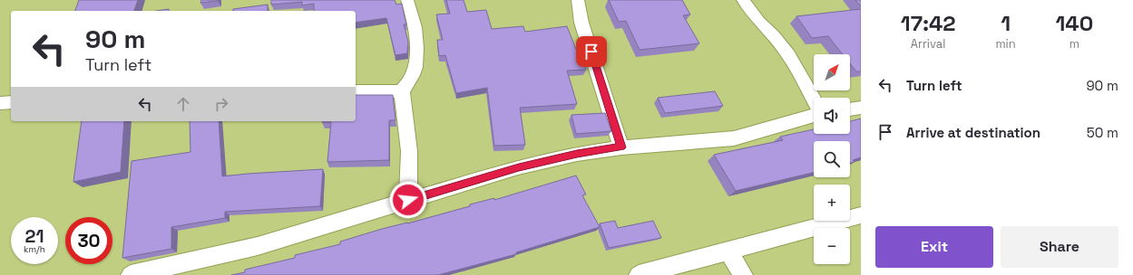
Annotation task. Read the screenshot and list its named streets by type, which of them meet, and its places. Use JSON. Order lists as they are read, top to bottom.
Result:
{
  "north": "top right",
  "page": {
    "eta": [
      "17:42",
      "Arrival",
      "1",
      "min",
      "140",
      "m"
    ],
    "turn": ["90 m", "Turn left"],
    "map_buttons": ["+", "−"],
    "list": [
      {
        "name": "Turn left",
        "value": "90 m"
      },
      {
        "name": "Arrive at destination",
        "value": "50 m"
      }
    ],
    "speed": "21 km/h",
    "limit": "30",
    "buttons": ["Exit", "Share"]
  }
}
